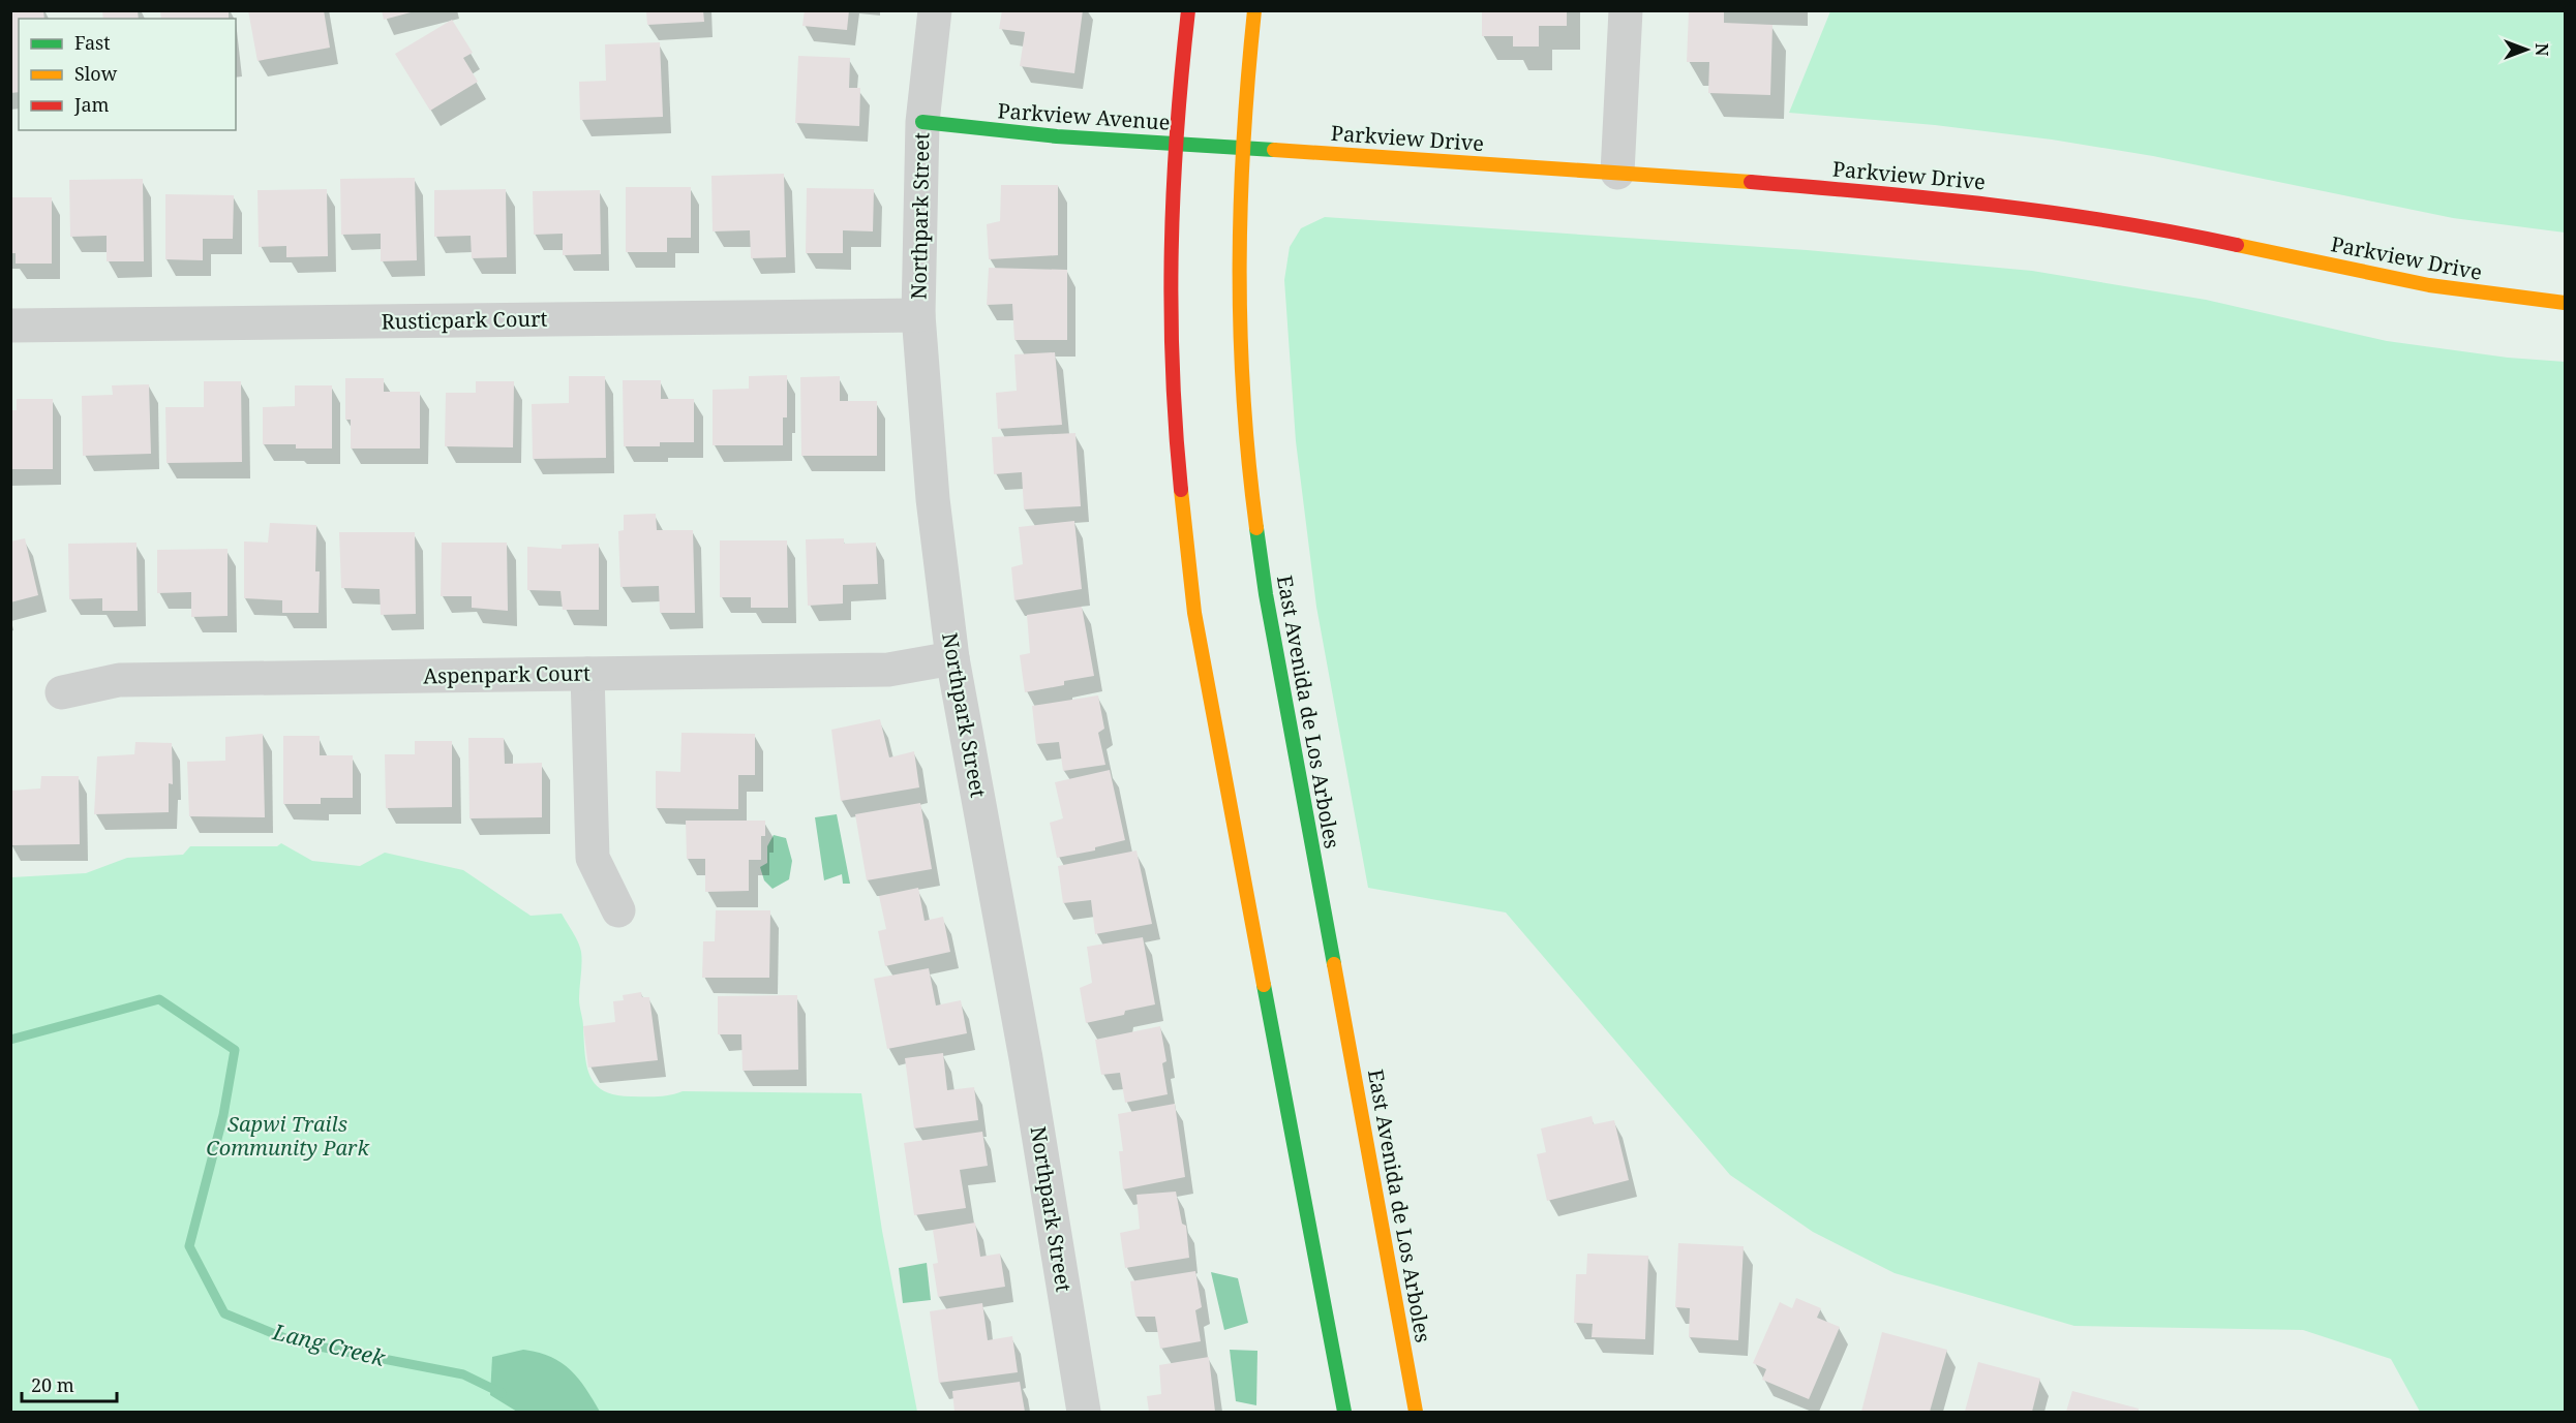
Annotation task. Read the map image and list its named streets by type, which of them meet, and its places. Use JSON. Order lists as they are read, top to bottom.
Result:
{
  "streets": {
    "main road": ["Parkview Avenue", "Parkview Drive", "East Avenida de Los Arboles"],
    "street": ["Northpark Street", "Rusticpark Court", "Aspenpark Court"]
  },
  "crossings": [
    ["Parkview Avenue", "Parkview Drive"],
    ["Parkview Avenue", "Northpark Street"],
    ["Parkview Avenue", "East Avenida de Los Arboles"],
    ["Parkview Drive", "East Avenida de Los Arboles"],
    ["Northpark Street", "Rusticpark Court"],
    ["Northpark Street", "Aspenpark Court"]
  ],
  "water": ["Lang Creek"],
  "parks": ["Sapwi Trails Community Park"],
  "legend": ["Fast", "Slow", "Jam"],
  "scale_bar": "20 m",
  "north": "right"
}
